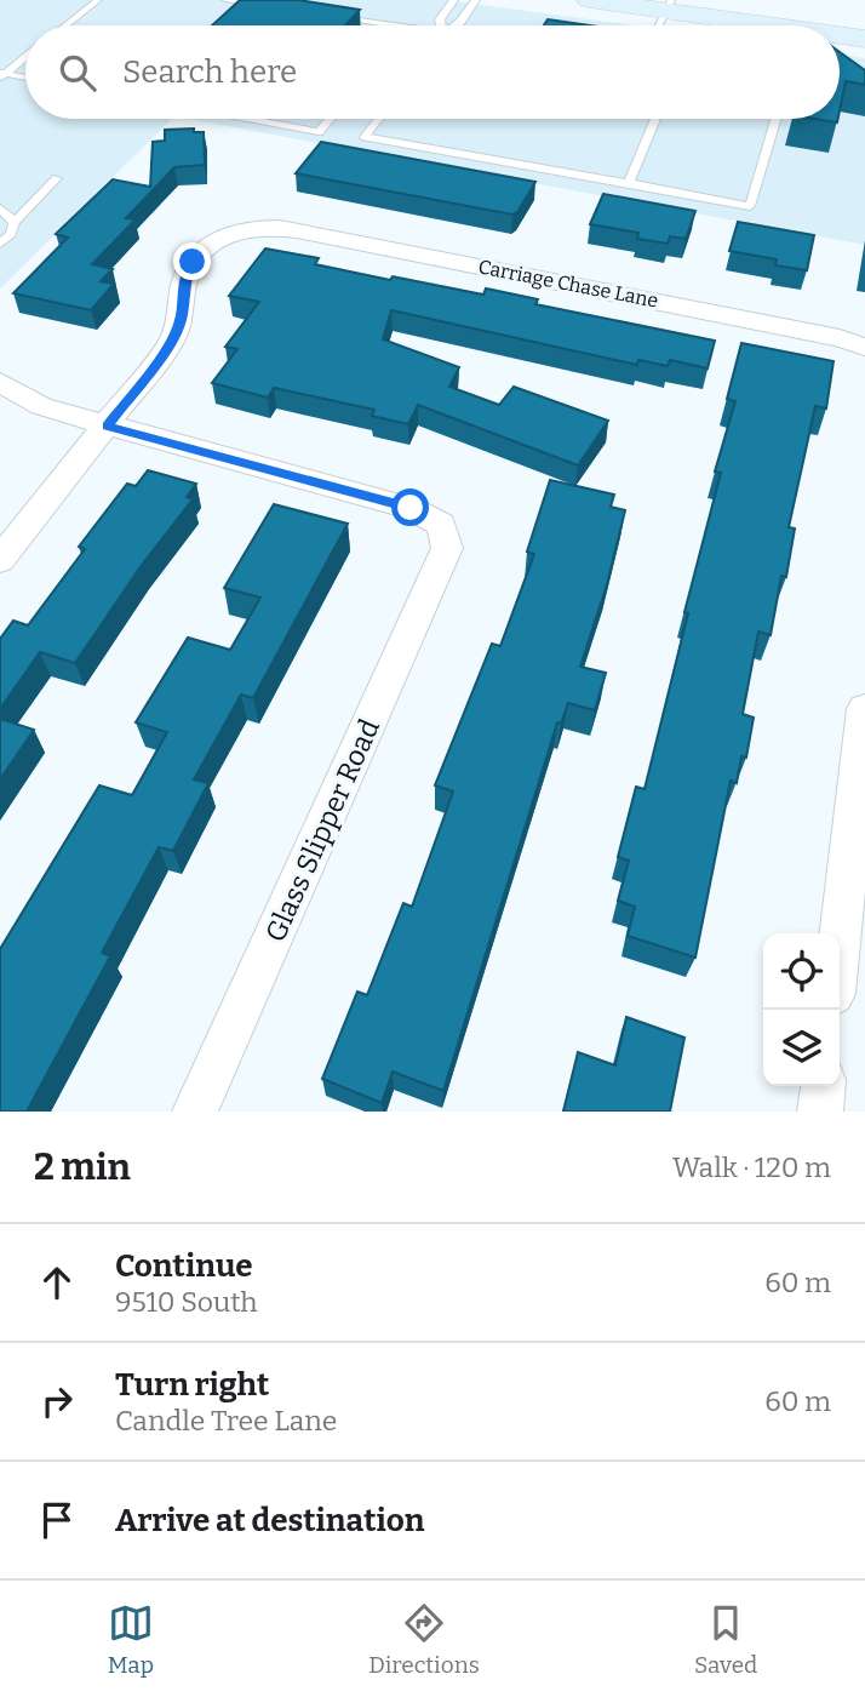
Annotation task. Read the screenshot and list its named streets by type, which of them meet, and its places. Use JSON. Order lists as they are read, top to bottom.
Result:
{
  "streets": {
    "street": ["Carriage Chase Lane", "Glass Slipper Road"]
  },
  "crossings": [
    ["Carriage Chase Lane", "Glass Slipper Road"]
  ],
  "page": {
    "search": "Search here",
    "heading": ["2 min", "Walk · 120 m"],
    "list": [
      ["Continue", "9510 South", "60 m"],
      ["Turn right", "Candle Tree Lane", "60 m"],
      "Arrive at destination"
    ],
    "nav": ["Map", "Directions", "Saved"]
  }
}
